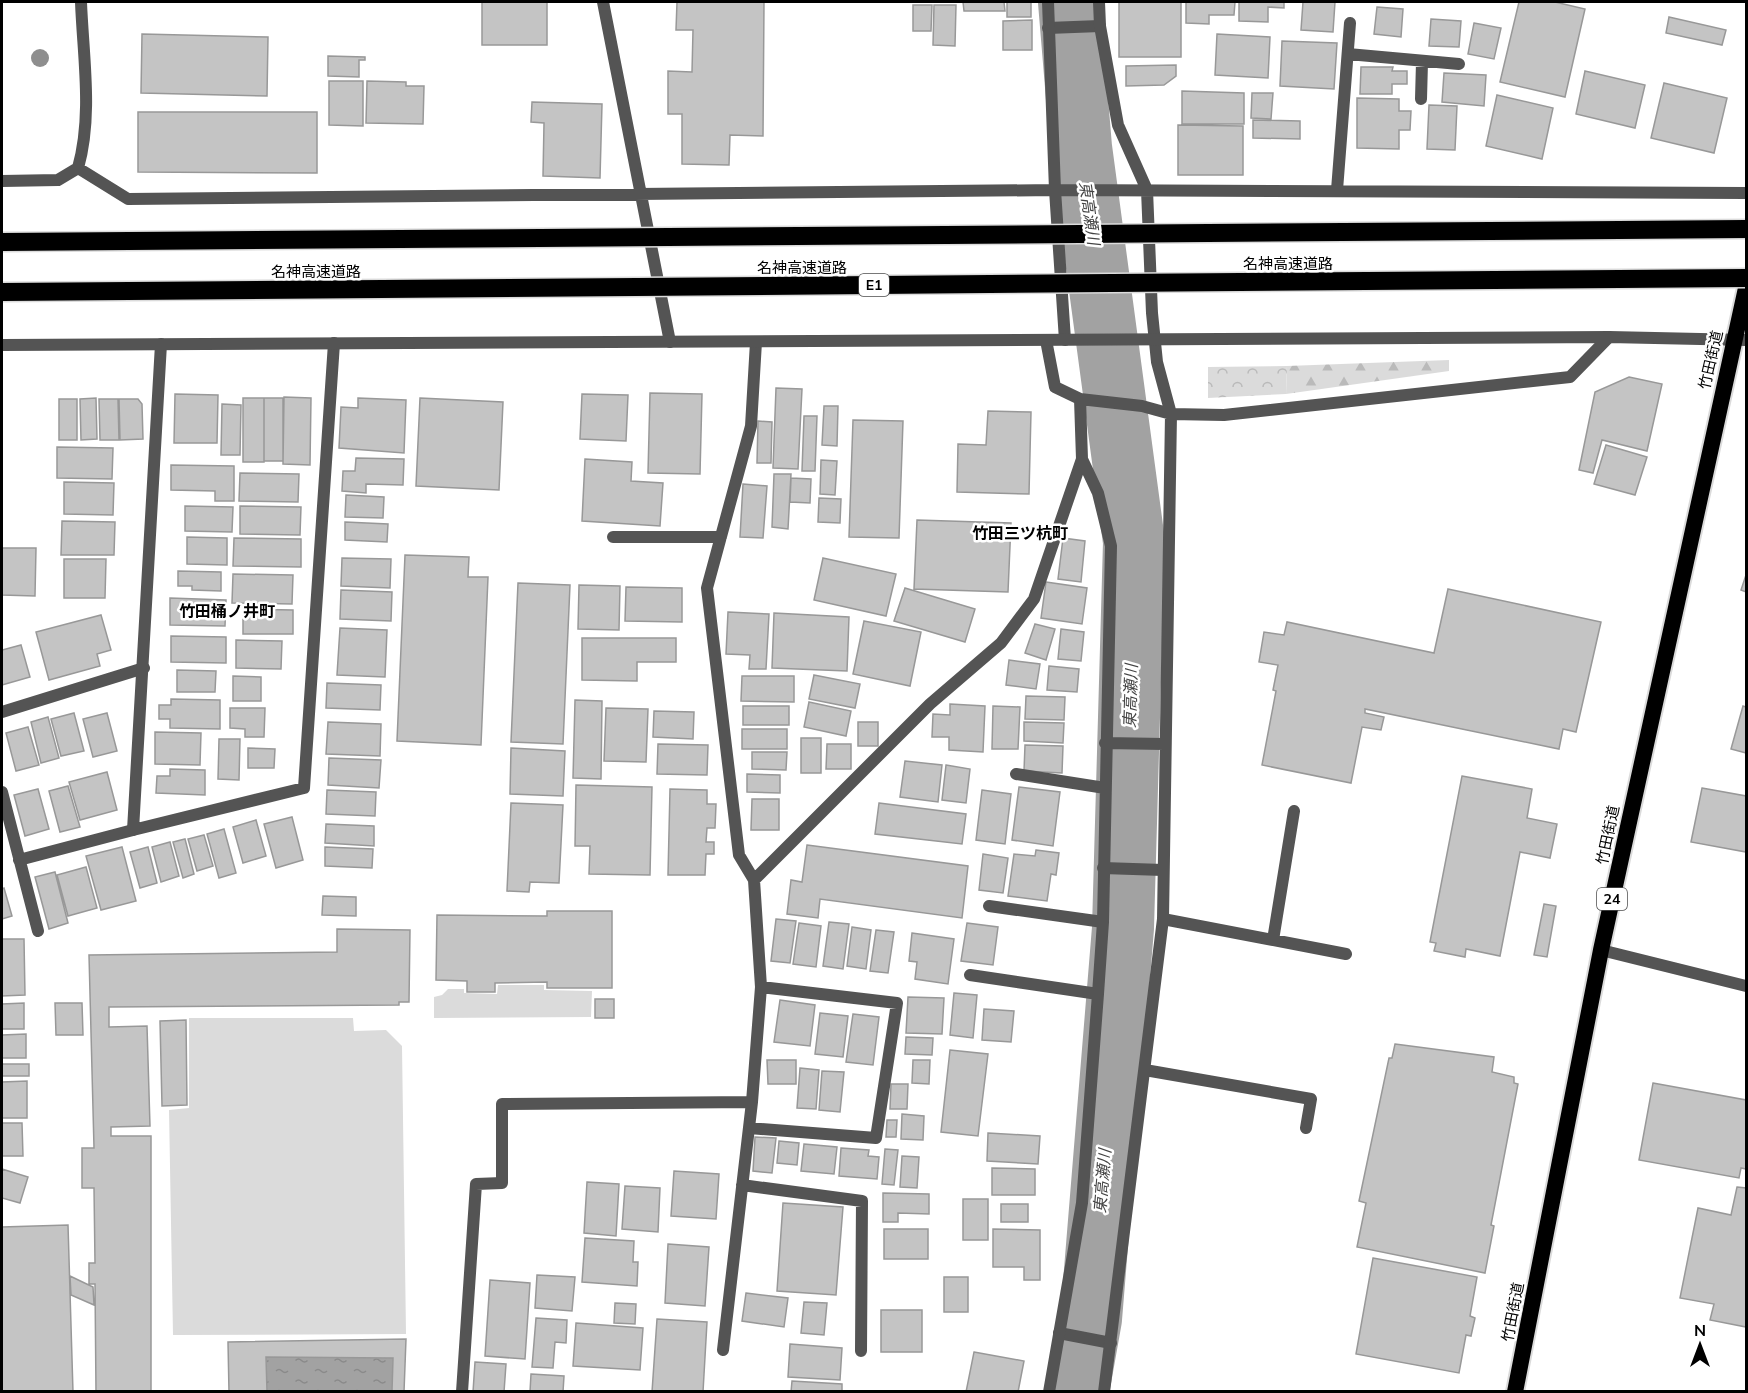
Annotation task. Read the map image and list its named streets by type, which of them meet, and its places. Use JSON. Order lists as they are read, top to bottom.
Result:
{
  "streets": {
    "highway": [
      "名神高速道路",
      "E1",
      "竹田街道",
      "24"
    ]
  },
  "districts": ["竹田三ツ杭町", "竹田桶ノ井町"],
  "water": ["東高瀬川"],
  "north": "top"
}
